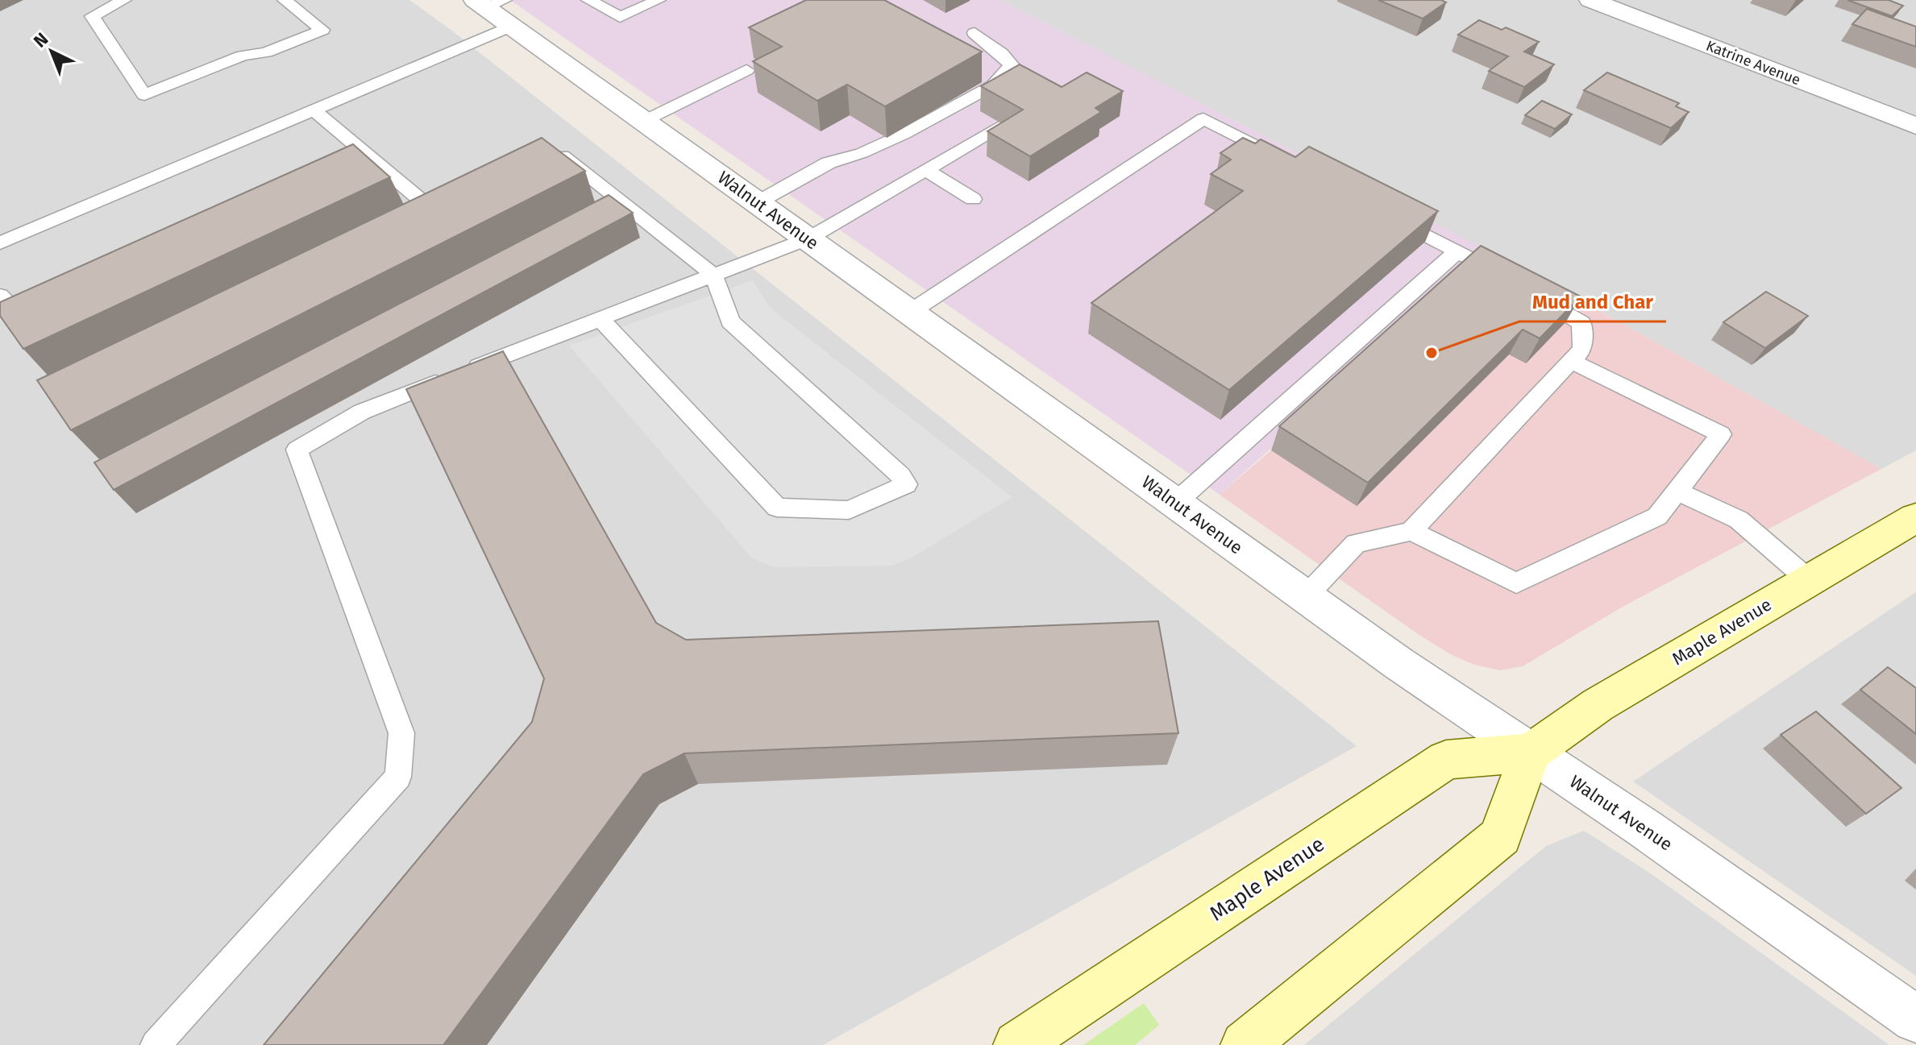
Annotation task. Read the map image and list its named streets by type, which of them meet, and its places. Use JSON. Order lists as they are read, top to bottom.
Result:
{
  "streets": {
    "main road": ["Maple Avenue"],
    "street": ["Katrine Avenue", "Walnut Avenue"]
  },
  "crossings": [
    ["Walnut Avenue", "Maple Avenue"]
  ],
  "places": ["Mud and Char"],
  "north": "top left"
}
